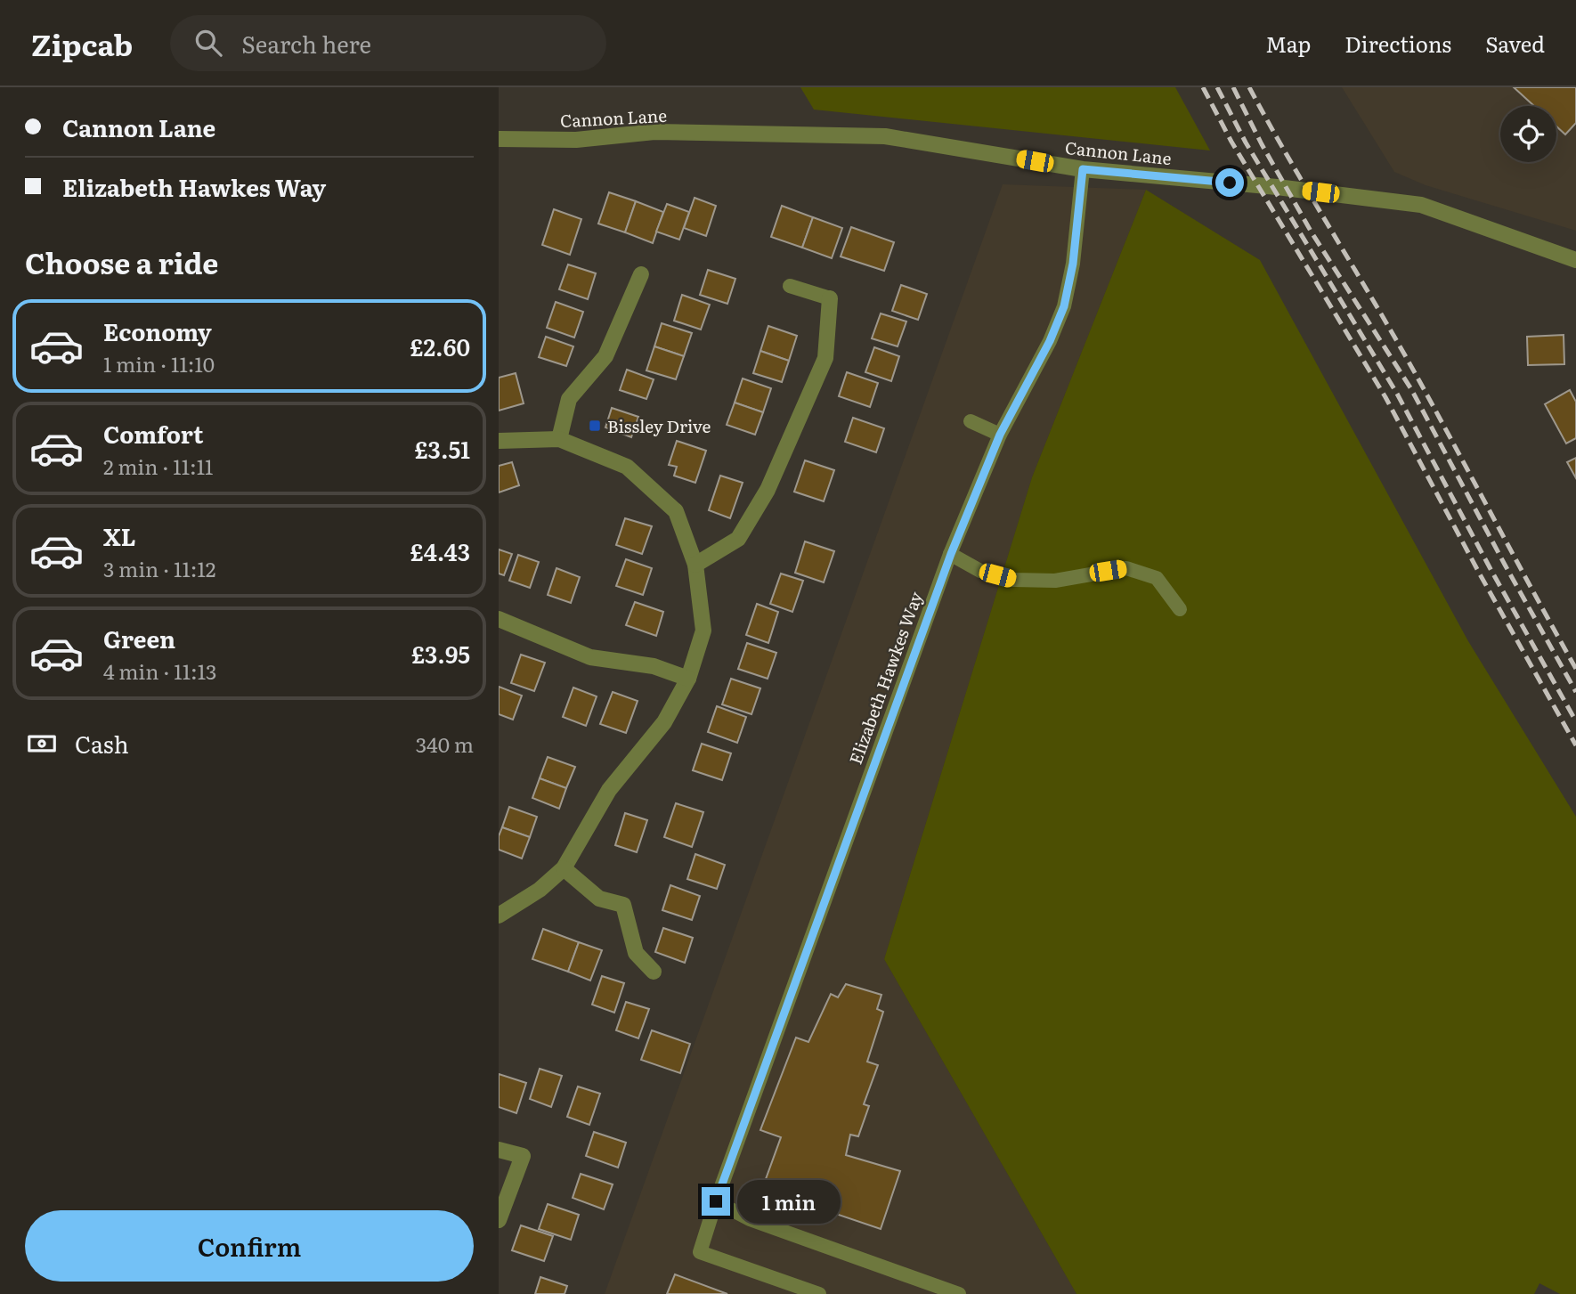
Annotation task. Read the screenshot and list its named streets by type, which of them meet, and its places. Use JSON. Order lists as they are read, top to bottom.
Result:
{
  "streets": {
    "street": ["Cannon Lane"],
    "lane": ["Elizabeth Hawkes Way"]
  },
  "crossings": [
    ["Cannon Lane", "Elizabeth Hawkes Way"]
  ],
  "places": {
    "transit": ["Bissley Drive"]
  },
  "page": {
    "header": "Zipcab",
    "search": "Search here",
    "nav": ["Map", "Directions", "Saved"],
    "banner": ["Cannon Lane", "Elizabeth Hawkes Way"],
    "heading": "Choose a ride",
    "list": [
      {
        "name": "Economy",
        "note": "1 min · 11:10",
        "value": "£2.60"
      },
      {
        "name": "Comfort",
        "note": "2 min · 11:11",
        "value": "£3.51"
      },
      {
        "name": "XL",
        "note": "3 min · 11:12",
        "value": "£4.43"
      },
      {
        "name": "Green",
        "note": "4 min · 11:13",
        "value": "£3.95"
      }
    ],
    "pay": ["Cash", "340 m"],
    "bubble": "1 min",
    "buttons": "Confirm"
  }
}
